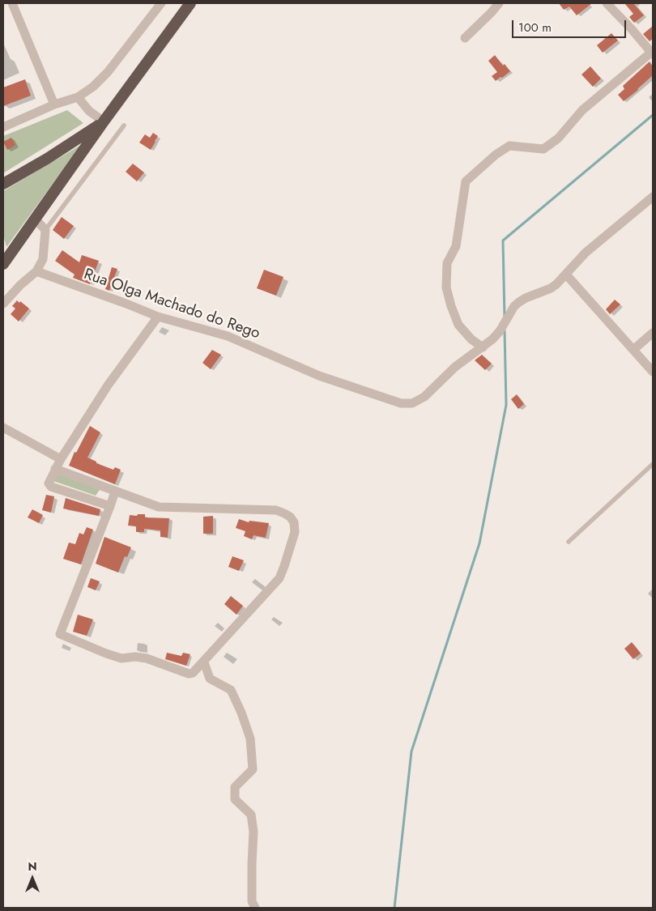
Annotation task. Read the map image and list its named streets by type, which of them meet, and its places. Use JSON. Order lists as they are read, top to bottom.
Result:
{
  "streets": {
    "street": ["Rua Olga Machado do Rego"]
  },
  "scale_bar": "100 m",
  "north": "top"
}
